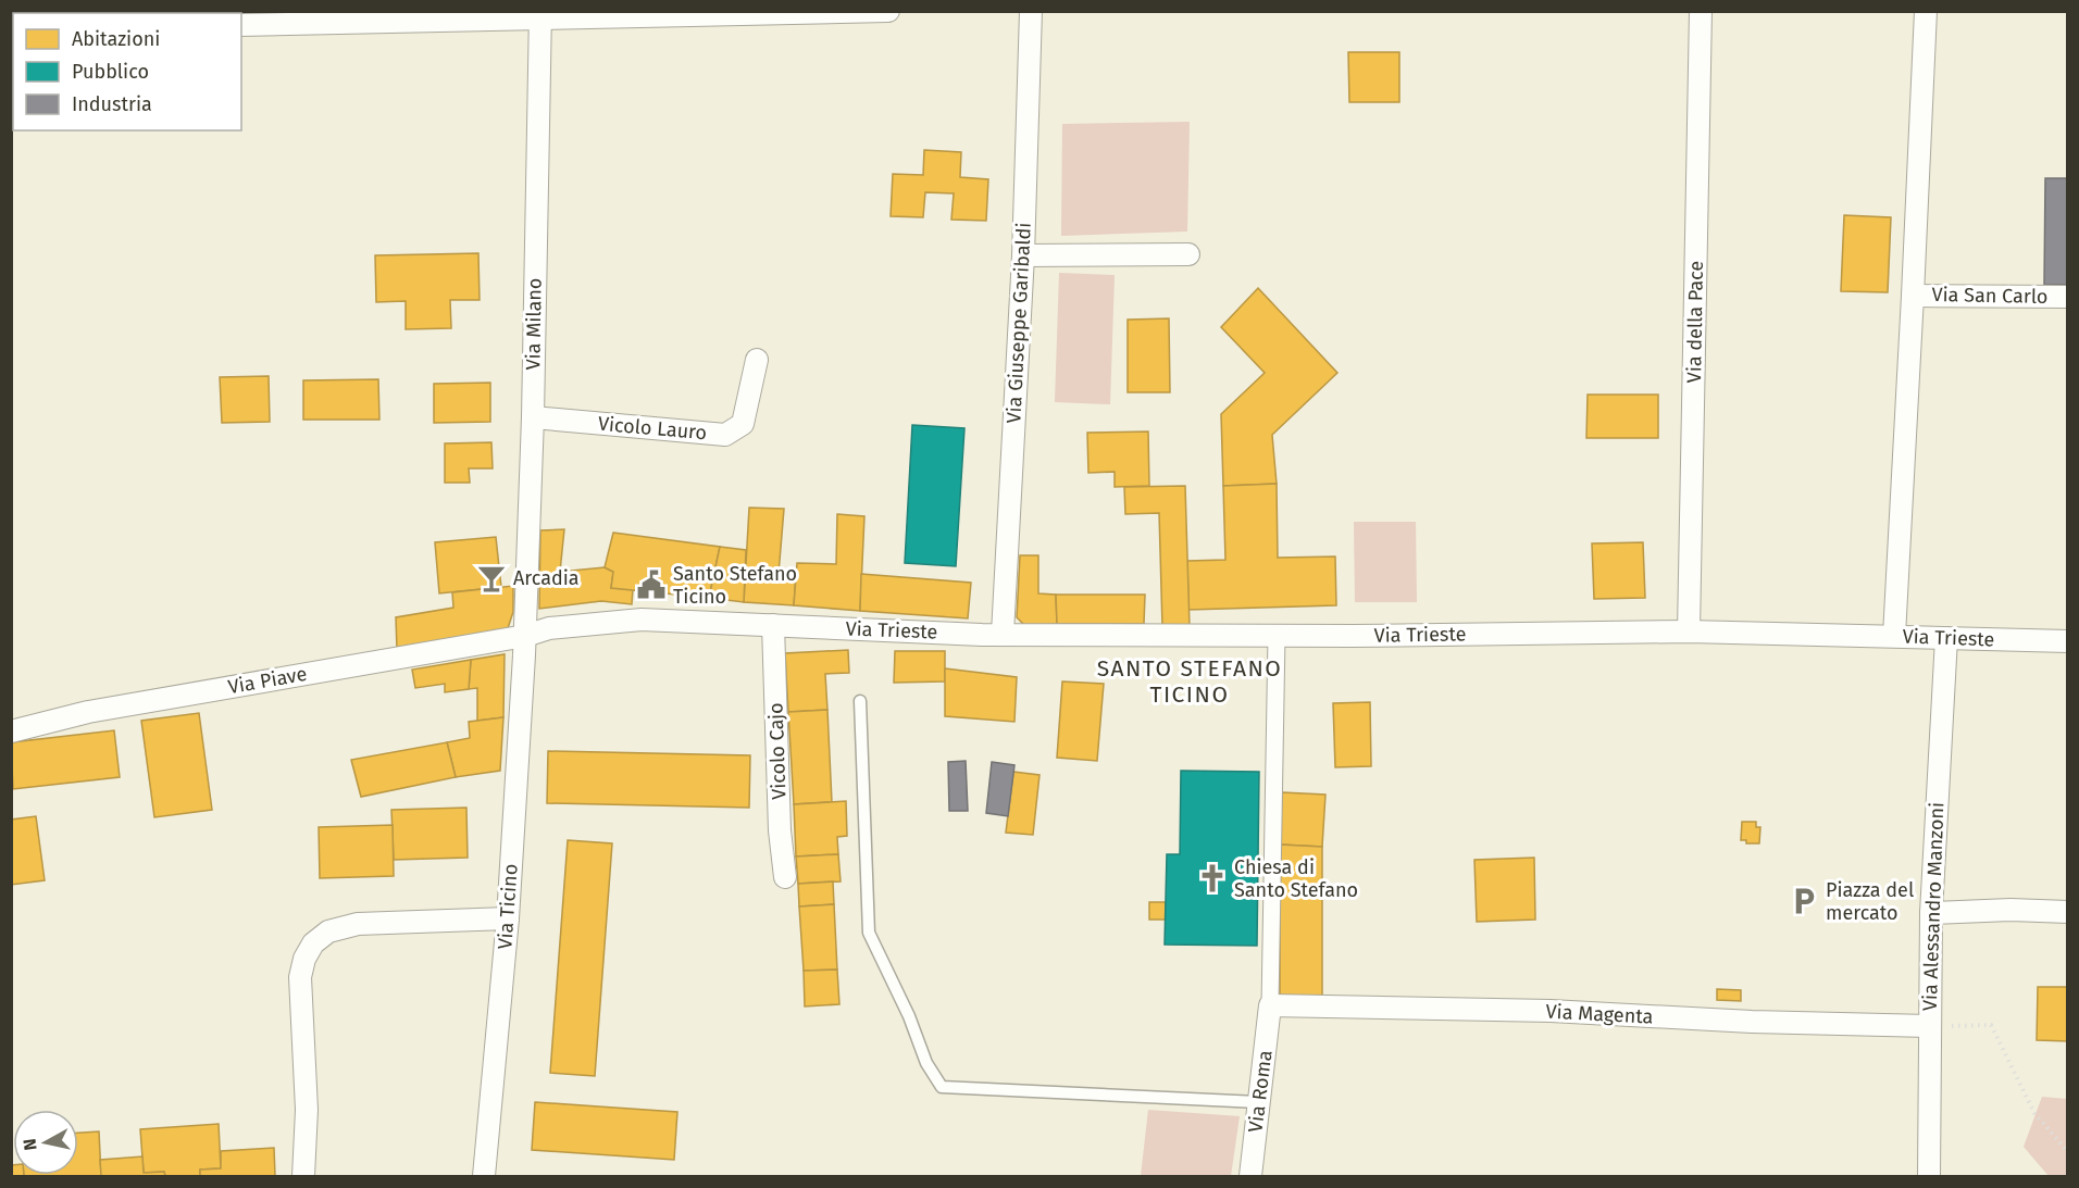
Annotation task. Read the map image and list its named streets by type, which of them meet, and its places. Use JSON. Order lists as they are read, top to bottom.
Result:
{
  "streets": {
    "street": [
      "Via San Carlo",
      "Via della Pace",
      "Via Giuseppe Garibaldi",
      "Via Milano",
      "Vicolo Lauro",
      "Via Trieste",
      "Via Piave",
      "Vicolo Cajo",
      "Via Ticino",
      "Via Alessandro Manzoni",
      "Via Magenta",
      "Via Roma"
    ]
  },
  "crossings": [
    ["Via della Pace", "Via Trieste"],
    ["Via Giuseppe Garibaldi", "Via Trieste"],
    ["Via Milano", "Vicolo Lauro"],
    ["Via Milano", "Via Trieste"],
    ["Via Milano", "Via Piave"],
    ["Via Milano", "Via Ticino"],
    ["Via Trieste", "Via Piave"],
    ["Via Trieste", "Vicolo Cajo"],
    ["Via Trieste", "Via Ticino"],
    ["Via Trieste", "Via Alessandro Manzoni"],
    ["Via Piave", "Via Ticino"],
    ["Via Alessandro Manzoni", "Via Magenta"],
    ["Via Magenta", "Via Roma"]
  ],
  "districts": ["SANTO STEFANO TICINO"],
  "places": {
    "bar": ["Arcadia"],
    "public building": ["Santo Stefano Ticino"],
    "church": ["Chiesa di Santo Stefano"],
    "parking": ["Piazza del mercato"]
  },
  "legend": ["Abitazioni", "Pubblico", "Industria"],
  "north": "left"
}
